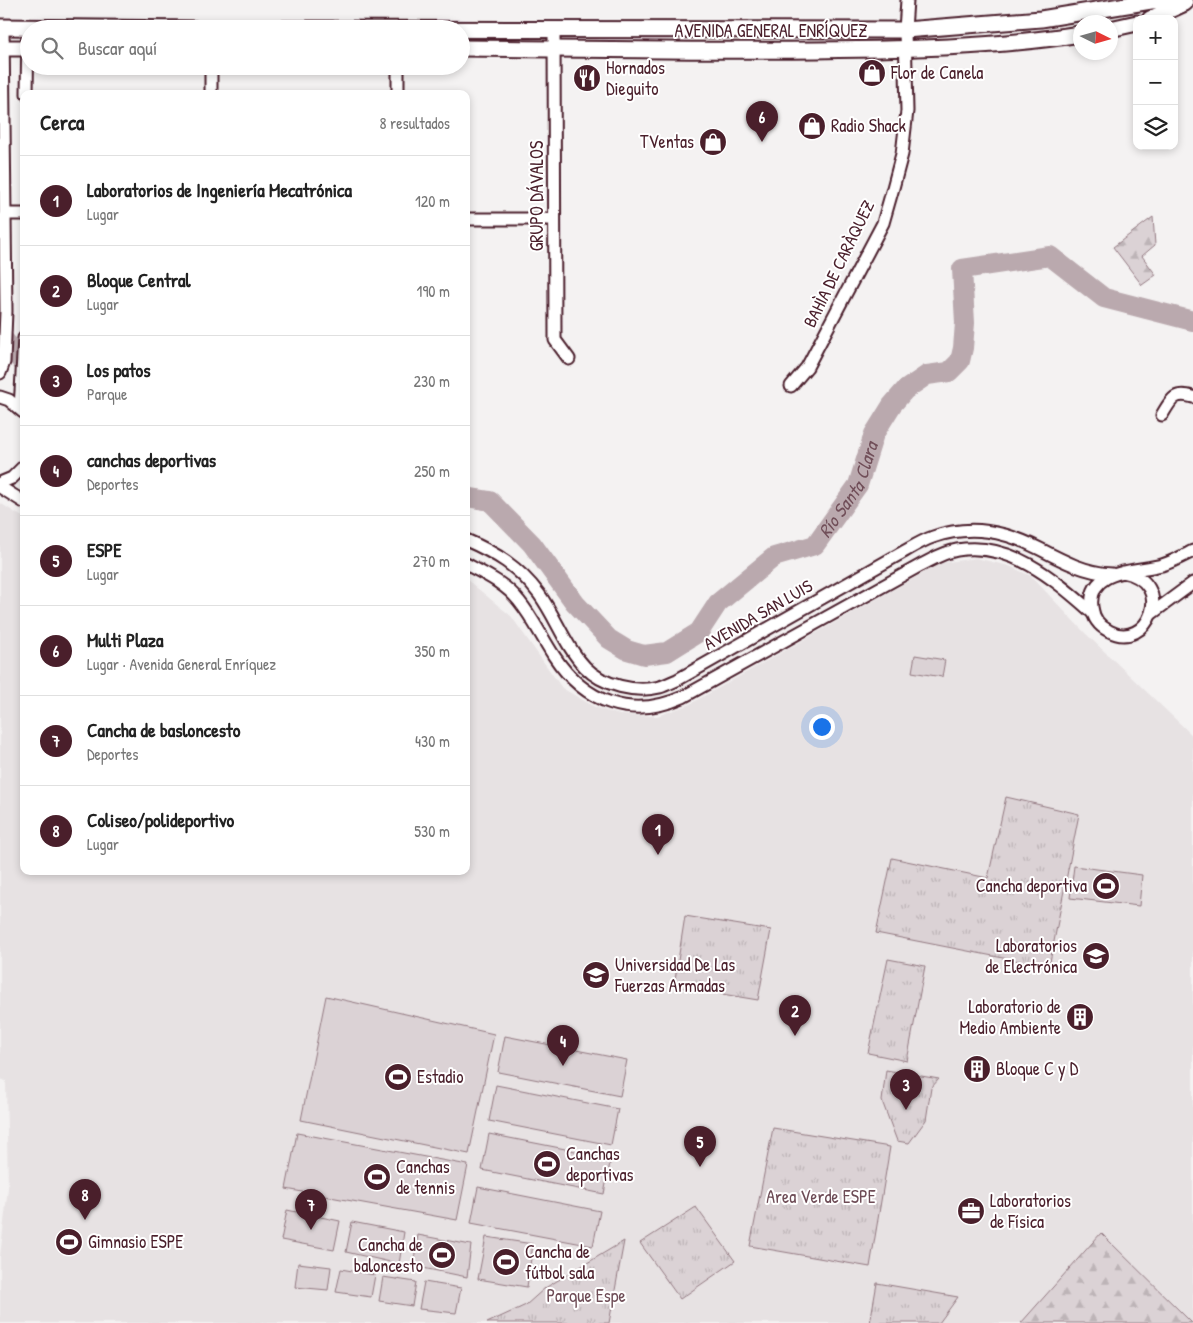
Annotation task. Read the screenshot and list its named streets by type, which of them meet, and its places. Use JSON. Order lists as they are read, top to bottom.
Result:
{
  "streets": {
    "main road": ["AVENIDA GENERAL ENRÍQUEZ"],
    "street": ["GRUPO DÁVALOS", "BAHÌA DE CARÀQUEZ", "AVENIDA SAN LUIS"]
  },
  "crossings": [
    ["AVENIDA GENERAL ENRÍQUEZ", "GRUPO DÁVALOS"],
    ["AVENIDA GENERAL ENRÍQUEZ", "BAHÌA DE CARÀQUEZ"]
  ],
  "water": ["Río Santa Clara"],
  "parks": ["Area Verde ESPE", "Parque Espe"],
  "places": {
    "shop": ["Flor de Canela", "Radio Shack", "TVentas"],
    "restaurant": ["Hornados Dieguito"],
    "sports": [
      "Cancha deportiva",
      "Estadio",
      "Canchas deportivas",
      "Canchas de tennis",
      "Gimnasio ESPE",
      "Cancha de baloncesto",
      "Cancha de fútbol sala"
    ],
    "school or university": ["Laboratorios de Electrónica", "Universidad De Las Fuerzas Armadas"],
    "building": ["Laboratorio de Medio Ambiente", "Bloque C y D"],
    "office": ["Laboratorios de Física"]
  },
  "north": "right",
  "page": {
    "map_buttons": ["+", "−"],
    "search": "Buscar aquí",
    "heading": ["Cerca", "8 resultados"],
    "pins": [
      "6",
      "1",
      "2",
      "4",
      "3",
      "5",
      "8",
      "7"
    ],
    "list": [
      {
        "mark": "1",
        "name": "Laboratorios de Ingeniería Mecatrónica",
        "note": "Lugar",
        "value": "120 m"
      },
      {
        "mark": "2",
        "name": "Bloque Central",
        "note": "Lugar",
        "value": "190 m"
      },
      {
        "mark": "3",
        "name": "Los patos",
        "note": "Parque",
        "value": "230 m"
      },
      {
        "mark": "4",
        "name": "canchas deportivas",
        "note": "Deportes",
        "value": "250 m"
      },
      {
        "mark": "5",
        "name": "ESPE",
        "note": "Lugar",
        "value": "270 m"
      },
      {
        "mark": "6",
        "name": "Multi Plaza",
        "note": "Lugar · Avenida General Enríquez",
        "value": "350 m"
      },
      {
        "mark": "7",
        "name": "Cancha de basloncesto",
        "note": "Deportes",
        "value": "430 m"
      },
      {
        "mark": "8",
        "name": "Coliseo/polideportivo",
        "note": "Lugar",
        "value": "530 m"
      }
    ]
  }
}
